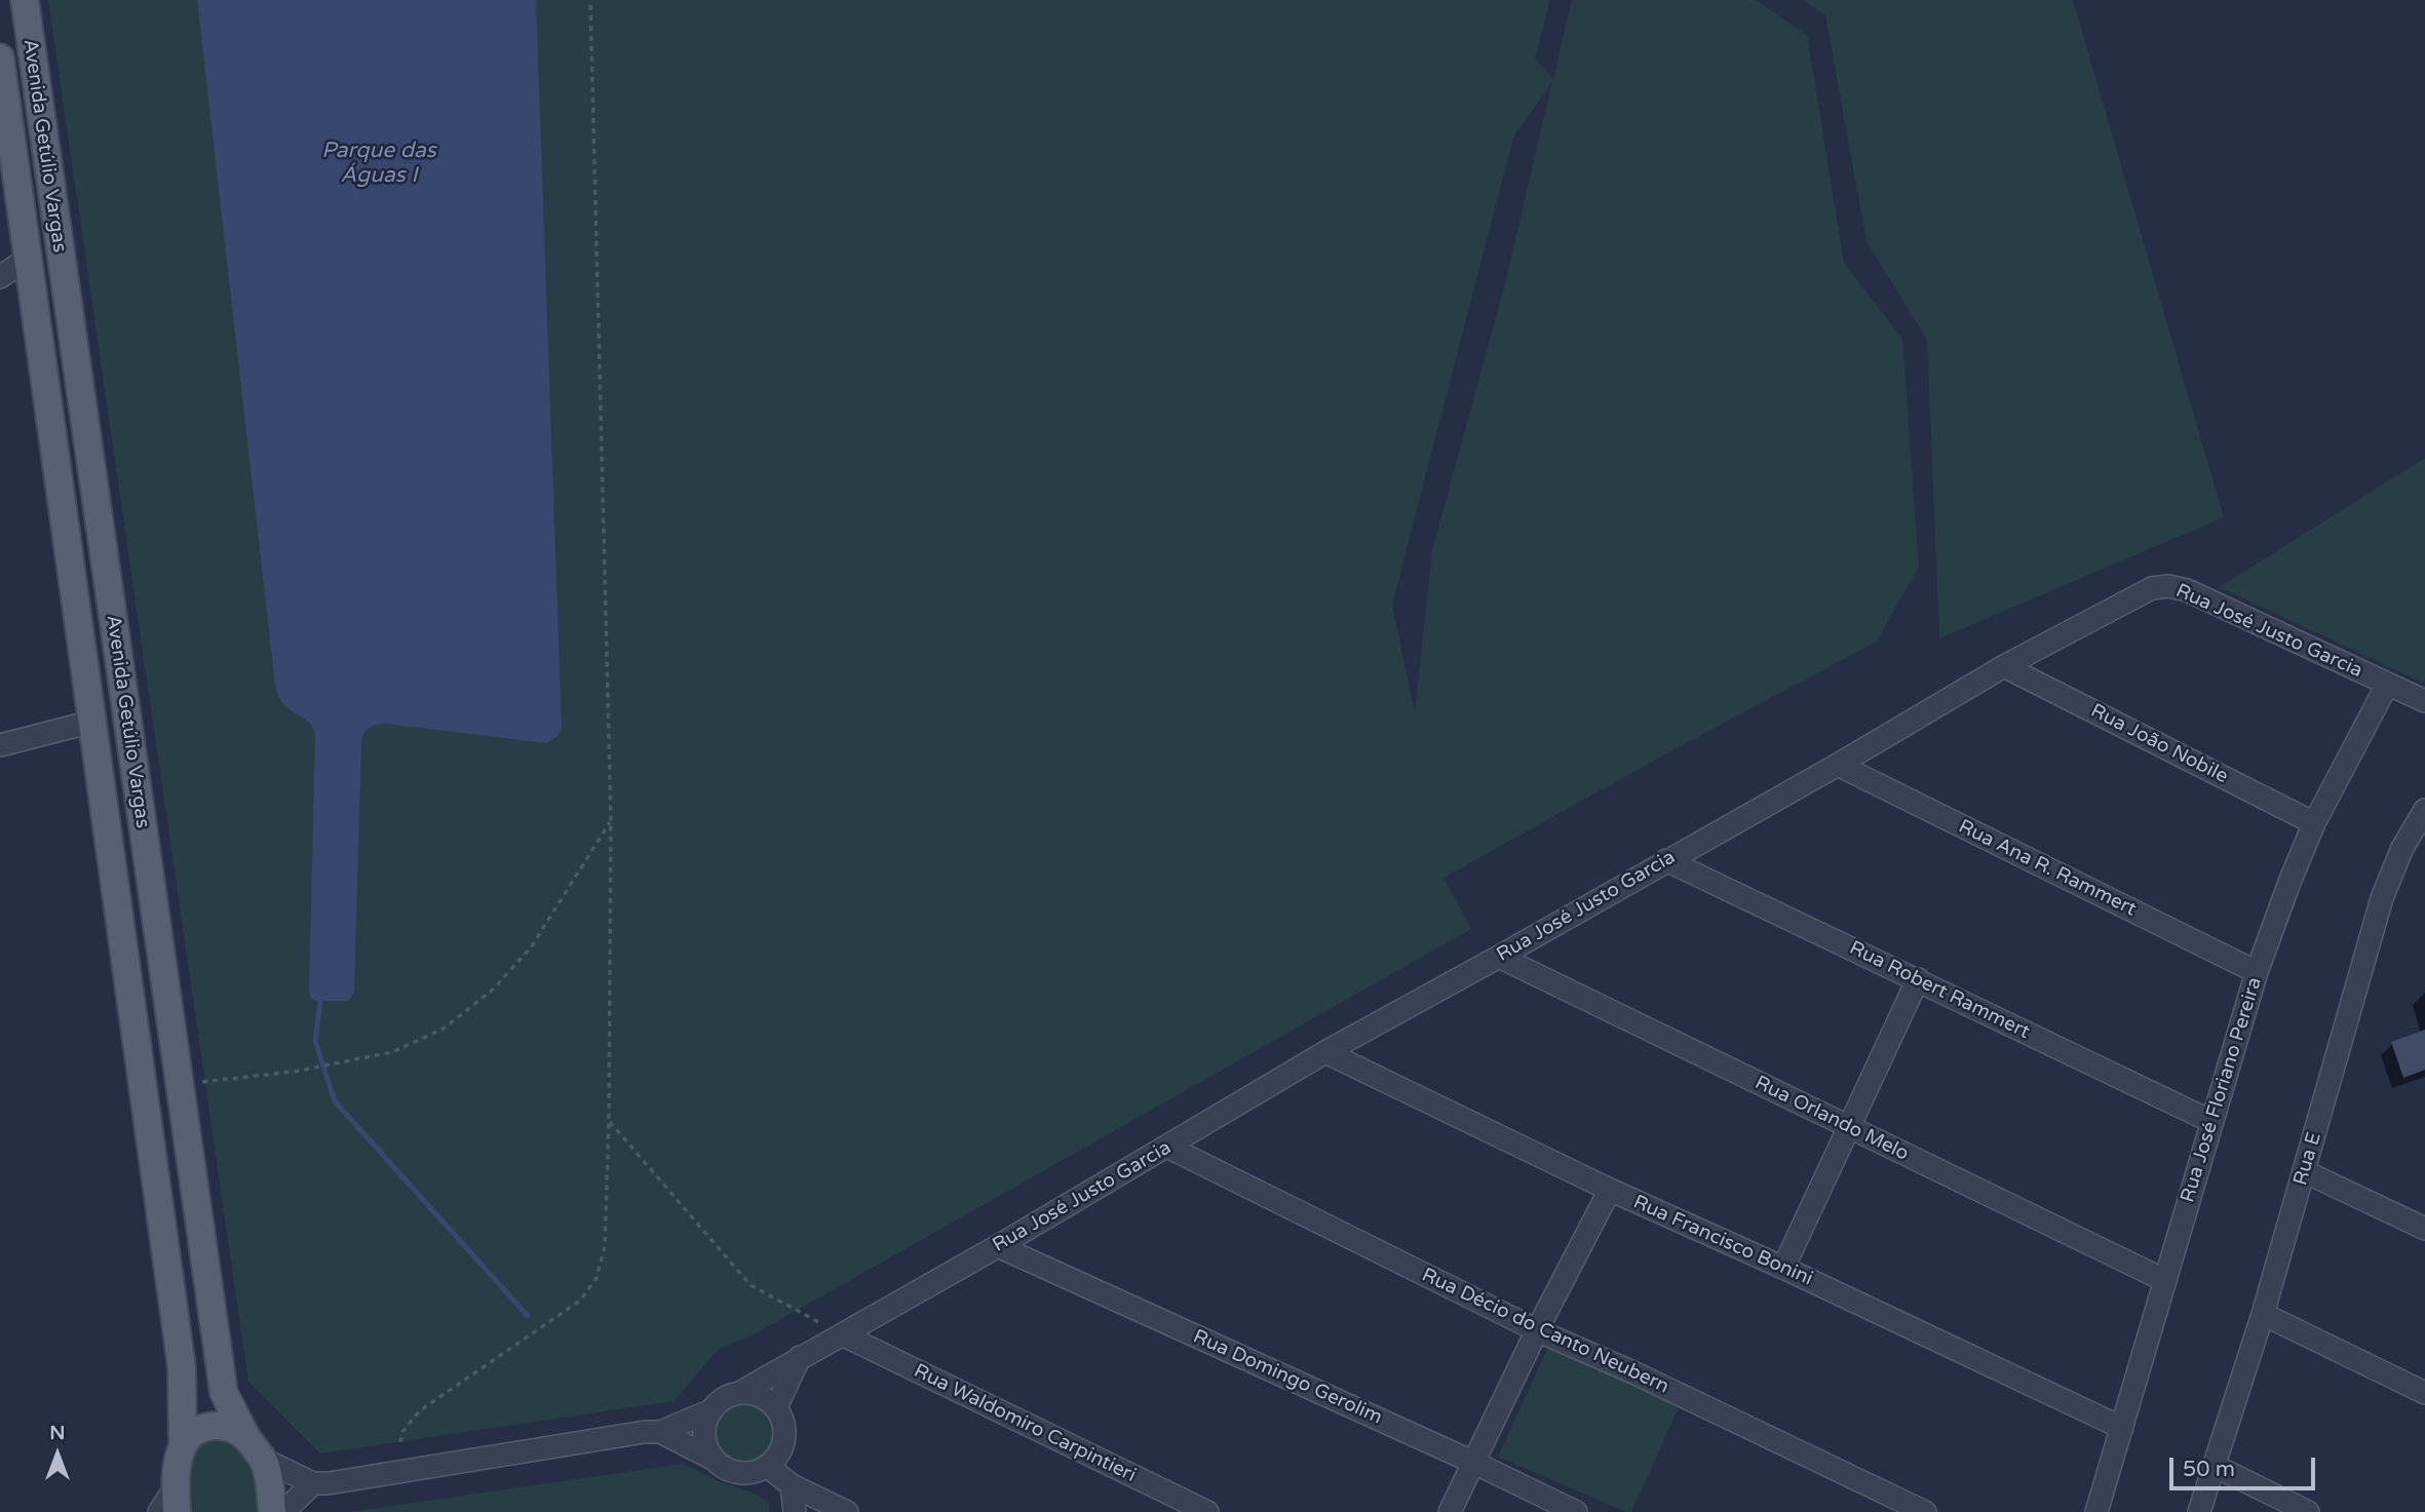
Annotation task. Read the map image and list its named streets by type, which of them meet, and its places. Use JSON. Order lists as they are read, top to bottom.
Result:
{
  "streets": {
    "main road": ["Avenida Getúlio Vargas"],
    "street": [
      "Rua José Justo Garcia",
      "Rua João Nobile",
      "Rua Ana R. Rammert",
      "Rua Robert Rammert",
      "Rua José Floriano Pereira",
      "Rua Orlando Melo",
      "Rua E",
      "Rua Francisco Bonini",
      "Rua Décio do Canto Neubern",
      "Rua Domingo Gerolim",
      "Rua Waldomiro Carpintieri"
    ]
  },
  "crossings": [
    ["Rua José Justo Garcia", "Rua João Nobile"],
    ["Rua José Justo Garcia", "Rua Ana R. Rammert"],
    ["Rua José Justo Garcia", "Rua Robert Rammert"],
    ["Rua José Justo Garcia", "Rua José Floriano Pereira"],
    ["Rua José Justo Garcia", "Rua Orlando Melo"],
    ["Rua José Justo Garcia", "Rua Francisco Bonini"],
    ["Rua José Justo Garcia", "Rua Décio do Canto Neubern"],
    ["Rua José Justo Garcia", "Rua Domingo Gerolim"],
    ["Rua José Justo Garcia", "Rua Waldomiro Carpintieri"],
    ["Rua João Nobile", "Rua José Floriano Pereira"],
    ["Rua Ana R. Rammert", "Rua José Floriano Pereira"],
    ["Rua Robert Rammert", "Rua José Floriano Pereira"],
    ["Rua José Floriano Pereira", "Rua Orlando Melo"],
    ["Rua José Floriano Pereira", "Rua Francisco Bonini"]
  ],
  "water": ["Parque das Águas I"],
  "scale_bar": "50 m",
  "north": "top"
}
